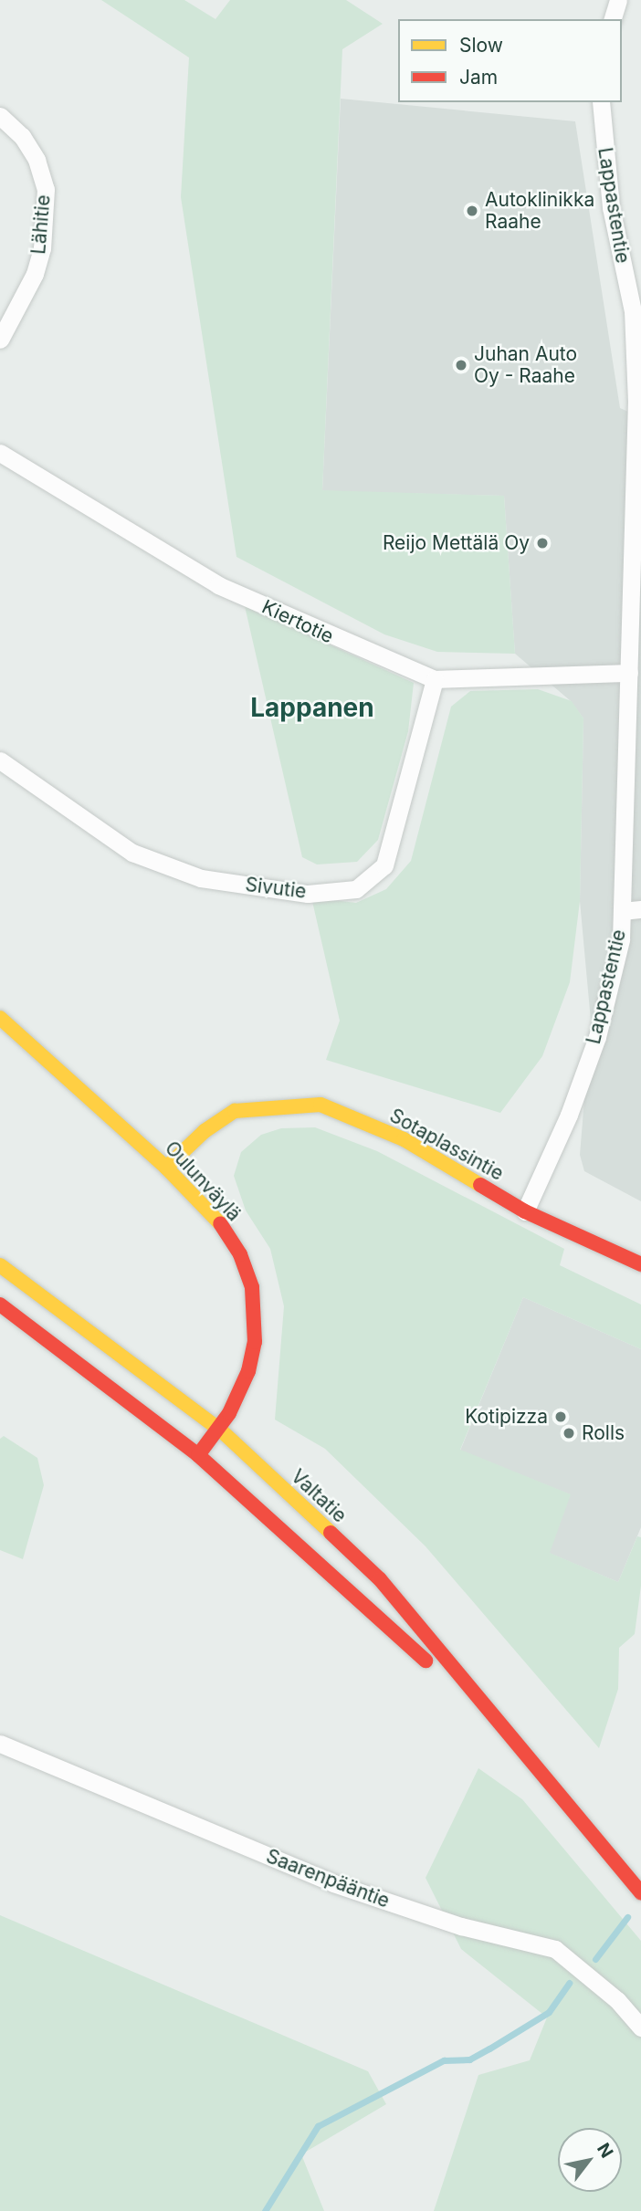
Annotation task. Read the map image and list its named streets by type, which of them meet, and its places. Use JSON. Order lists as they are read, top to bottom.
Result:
{
  "streets": {
    "main road": ["Sotaplassintie", "Oulunväylä", "Valtatie"],
    "street": [
      "Lappastentie",
      "Lähitie",
      "Kiertotie",
      "Sivutie",
      "Saarenpääntie"
    ]
  },
  "crossings": [
    ["Lappastentie", "Kiertotie"],
    ["Lappastentie", "Sotaplassintie"],
    ["Kiertotie", "Sivutie"],
    ["Sotaplassintie", "Oulunväylä"],
    ["Oulunväylä", "Valtatie"]
  ],
  "districts": ["Lappanen"],
  "places": [
    "Autoklinikka Raahe",
    "Juhan Auto Oy - Raahe",
    "Reijo Mettälä Oy",
    "Kotipizza",
    "Rolls"
  ],
  "legend": ["Slow", "Jam"],
  "north": "top right"
}
